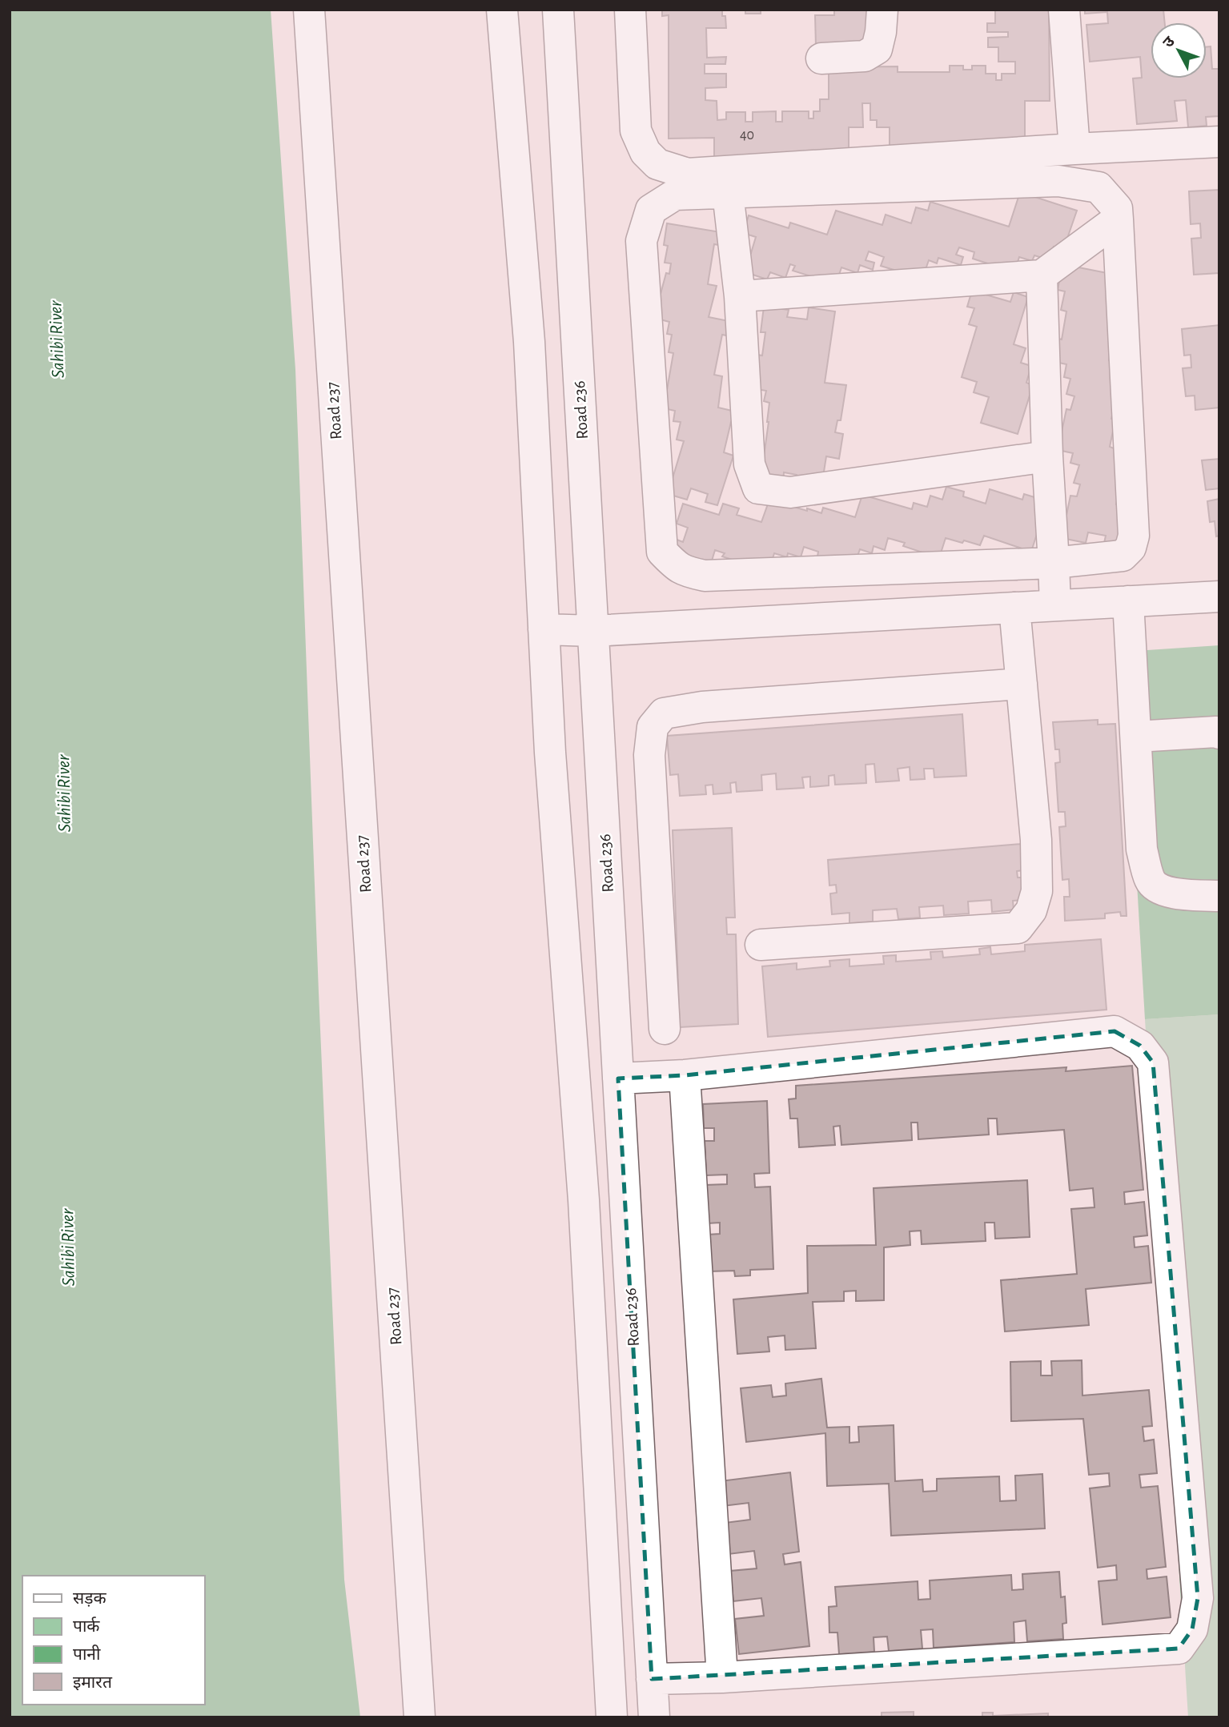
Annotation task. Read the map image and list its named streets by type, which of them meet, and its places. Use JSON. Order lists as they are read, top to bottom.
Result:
{
  "streets": {
    "street": ["Road 236", "Road 237"]
  },
  "water": ["Sahibi River"],
  "house_numbers": ["40"],
  "legend": [
    "सड़क",
    "पार्क",
    "पानी",
    "इमारत"
  ],
  "north": "top left"
}
